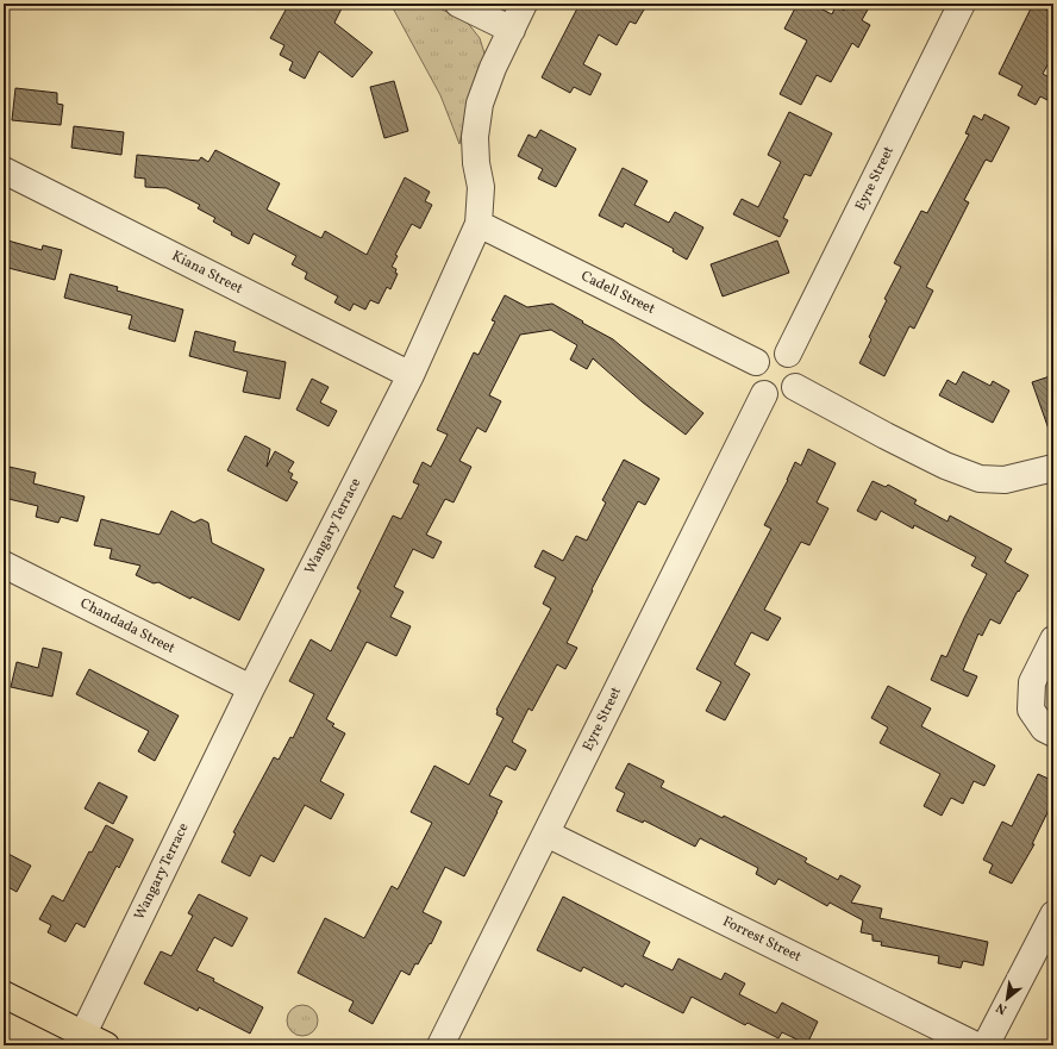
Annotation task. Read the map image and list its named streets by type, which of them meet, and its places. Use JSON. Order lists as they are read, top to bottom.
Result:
{
  "streets": {
    "street": [
      "Eyre Street",
      "Kiana Street",
      "Cadell Street",
      "Wangary Terrace",
      "Chandada Street",
      "Forrest Street"
    ]
  },
  "crossings": [
    ["Eyre Street", "Cadell Street"],
    ["Eyre Street", "Forrest Street"],
    ["Kiana Street", "Wangary Terrace"],
    ["Cadell Street", "Wangary Terrace"],
    ["Wangary Terrace", "Chandada Street"]
  ],
  "north": "bottom left"
}
